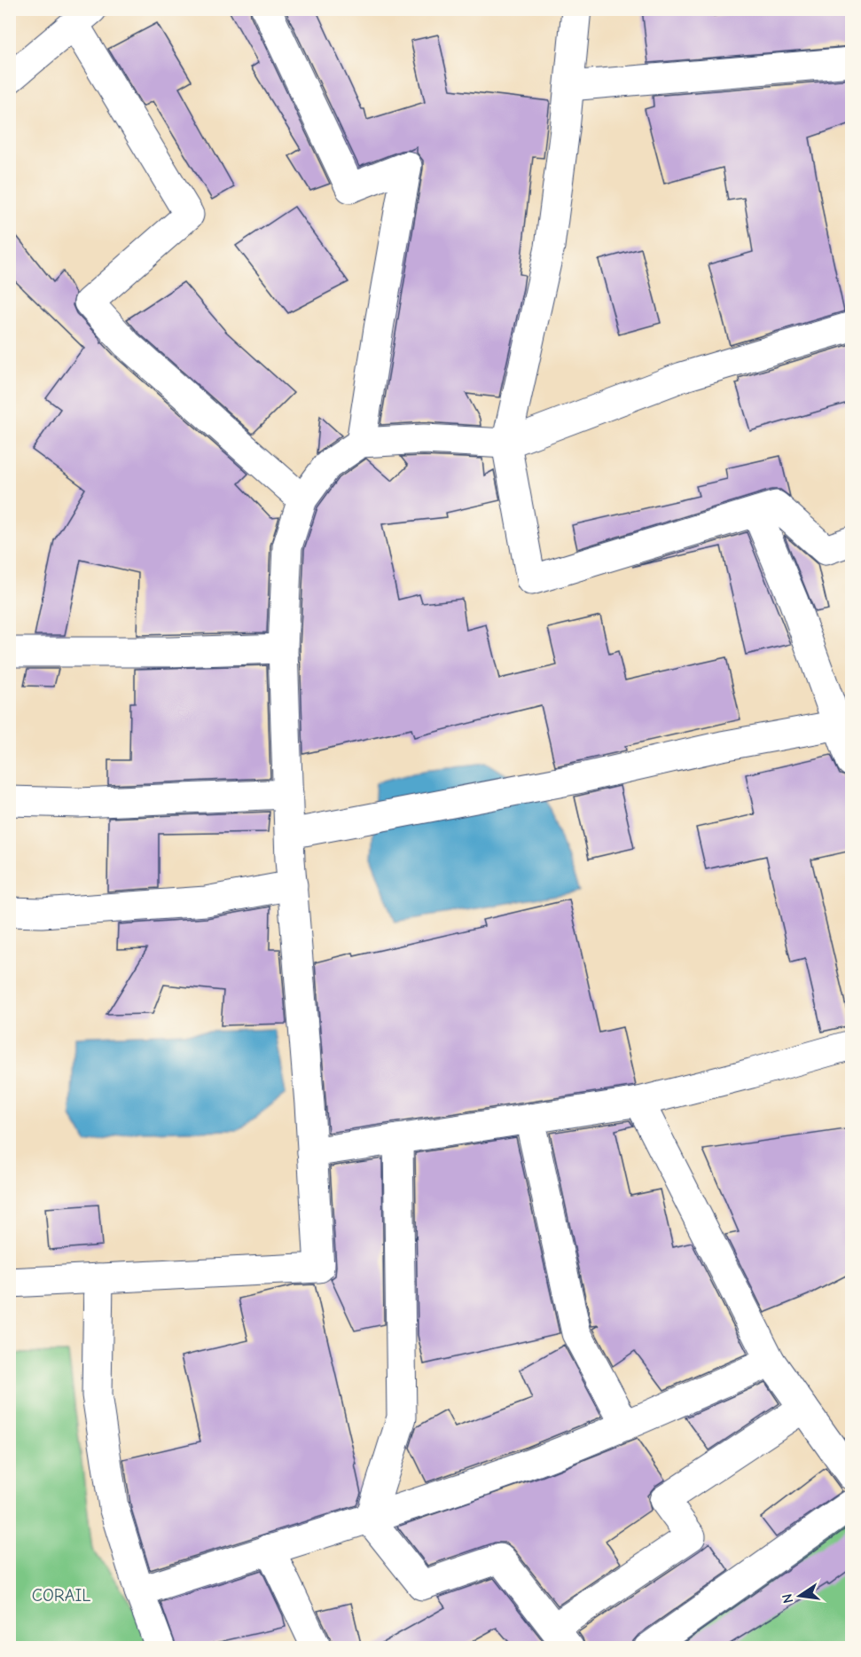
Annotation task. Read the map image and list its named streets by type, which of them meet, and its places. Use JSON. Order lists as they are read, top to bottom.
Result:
{
  "parks": ["CORAIL"],
  "north": "left"
}
